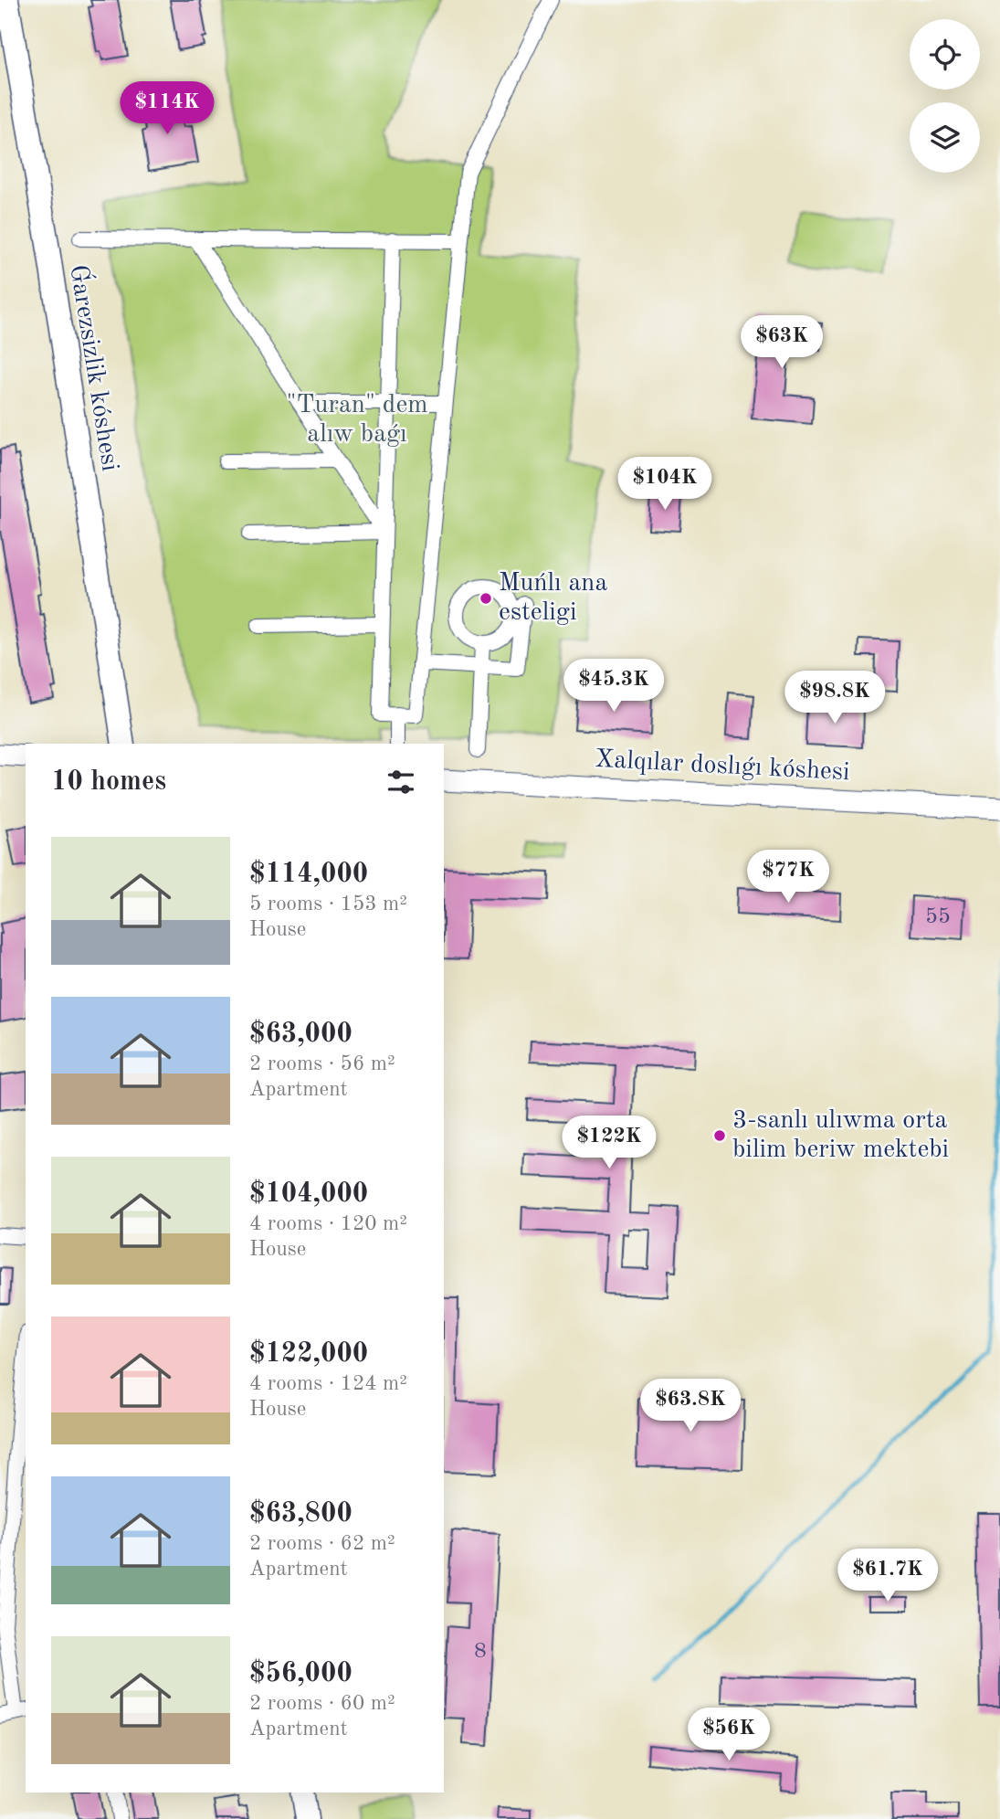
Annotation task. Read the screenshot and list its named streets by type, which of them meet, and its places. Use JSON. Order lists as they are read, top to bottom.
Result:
{
  "streets": {
    "main road": ["Ǵarezsizlik kóshesi"],
    "street": ["Xalqılar doslıǵı kóshesi"]
  },
  "parks": ["\"Turan\" dem alıw baǵı"],
  "places": ["Muńlı ana esteligi", "3-sanlı ulıwma orta bilim beriw mektebi"],
  "house_numbers": ["55", "8"],
  "page": {
    "price": [
      "$114K",
      "$63K",
      "$104K",
      "$45.3K",
      "$98.8K",
      "$77K",
      "$122K",
      "$63.8K",
      "$61.7K",
      "$56K"
    ],
    "heading": "10 homes",
    "list": [
      {
        "name": "$114,000",
        "note": "5 rooms · 153 m² · House"
      },
      {
        "name": "$63,000",
        "note": "2 rooms · 56 m² · Apartment"
      },
      {
        "name": "$104,000",
        "note": "4 rooms · 120 m² · House"
      },
      {
        "name": "$122,000",
        "note": "4 rooms · 124 m² · House"
      },
      {
        "name": "$63,800",
        "note": "2 rooms · 62 m² · Apartment"
      },
      {
        "name": "$56,000",
        "note": "2 rooms · 60 m² · Apartment"
      }
    ]
  }
}
